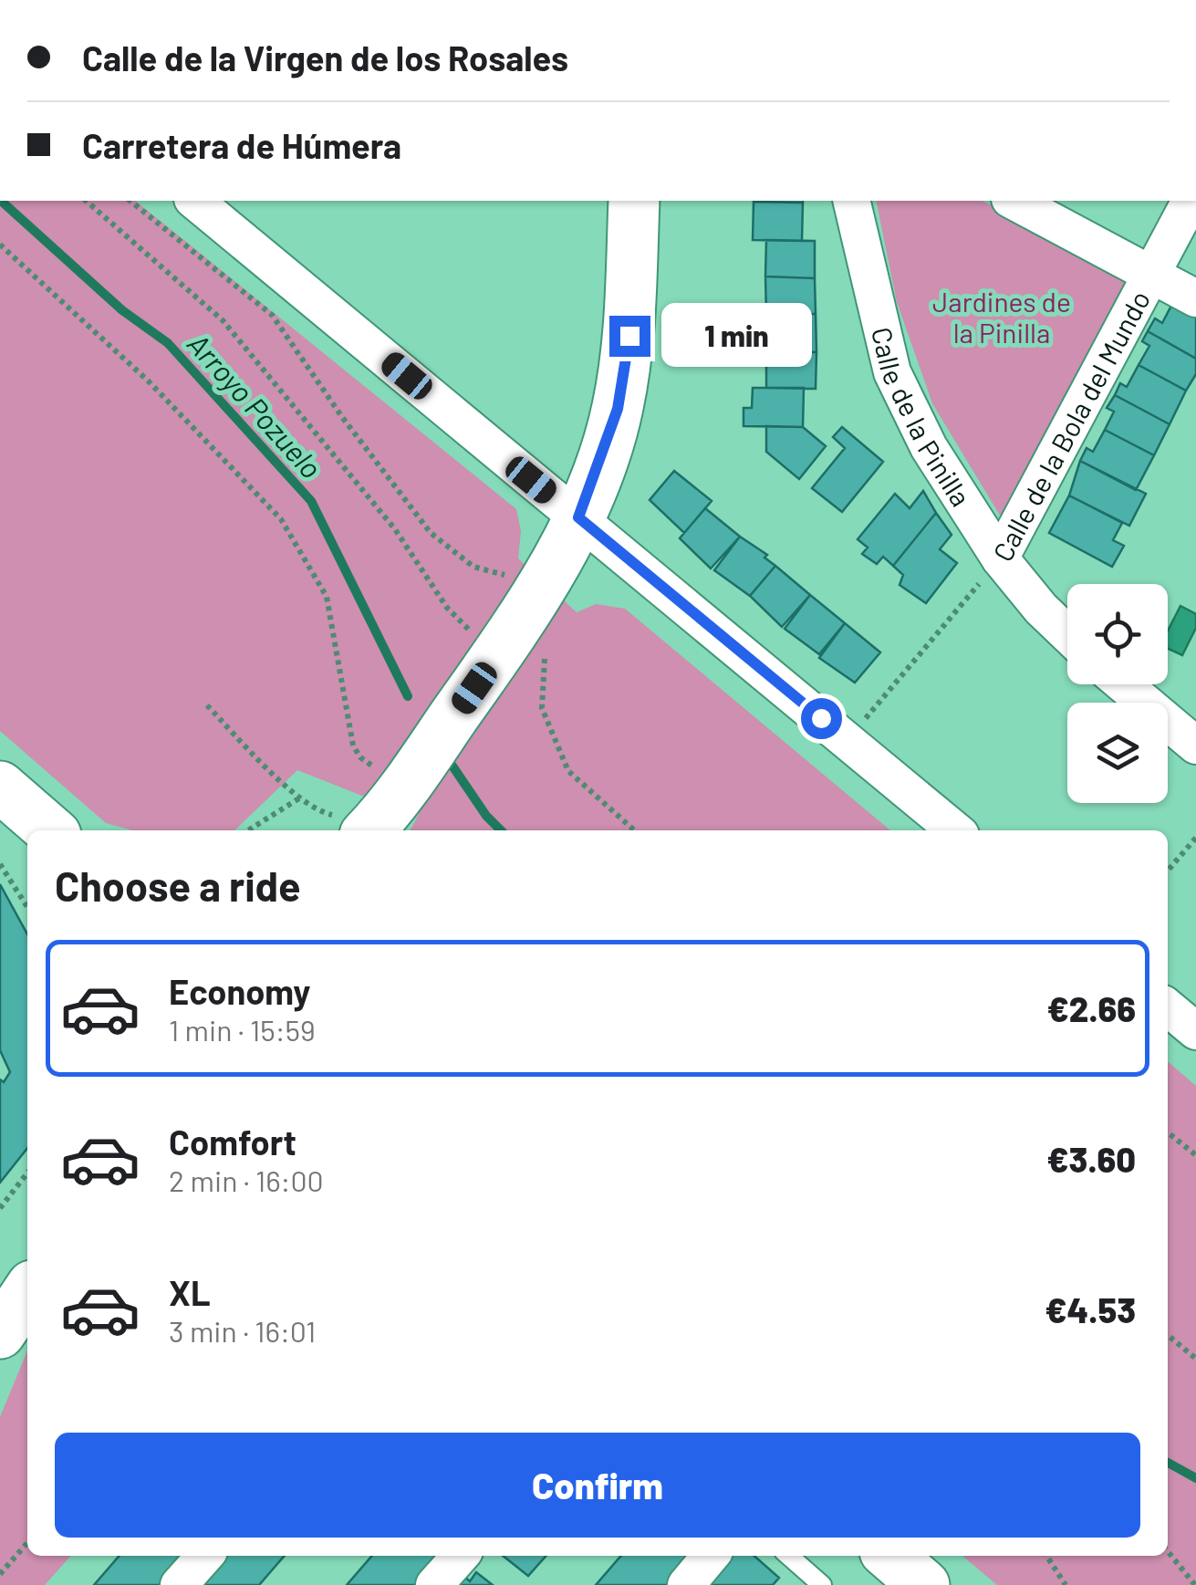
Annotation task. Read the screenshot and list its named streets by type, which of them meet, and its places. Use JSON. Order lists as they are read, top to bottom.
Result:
{
  "streets": {
    "street": ["Calle de la Pinilla", "Calle de la Bola del Mundo"]
  },
  "crossings": [
    ["Calle de la Pinilla", "Calle de la Bola del Mundo"]
  ],
  "water": ["Arroyo Pozuelo"],
  "parks": ["Jardines de la Pinilla"],
  "page": {
    "banner": ["Calle de la Virgen de los Rosales", "Carretera de Húmera"],
    "bubble": "1 min",
    "heading": "Choose a ride",
    "list": [
      {
        "name": "Economy",
        "note": "1 min · 15:59",
        "value": "€2.66"
      },
      {
        "name": "Comfort",
        "note": "2 min · 16:00",
        "value": "€3.60"
      },
      {
        "name": "XL",
        "note": "3 min · 16:01",
        "value": "€4.53"
      }
    ],
    "buttons": "Confirm"
  }
}
